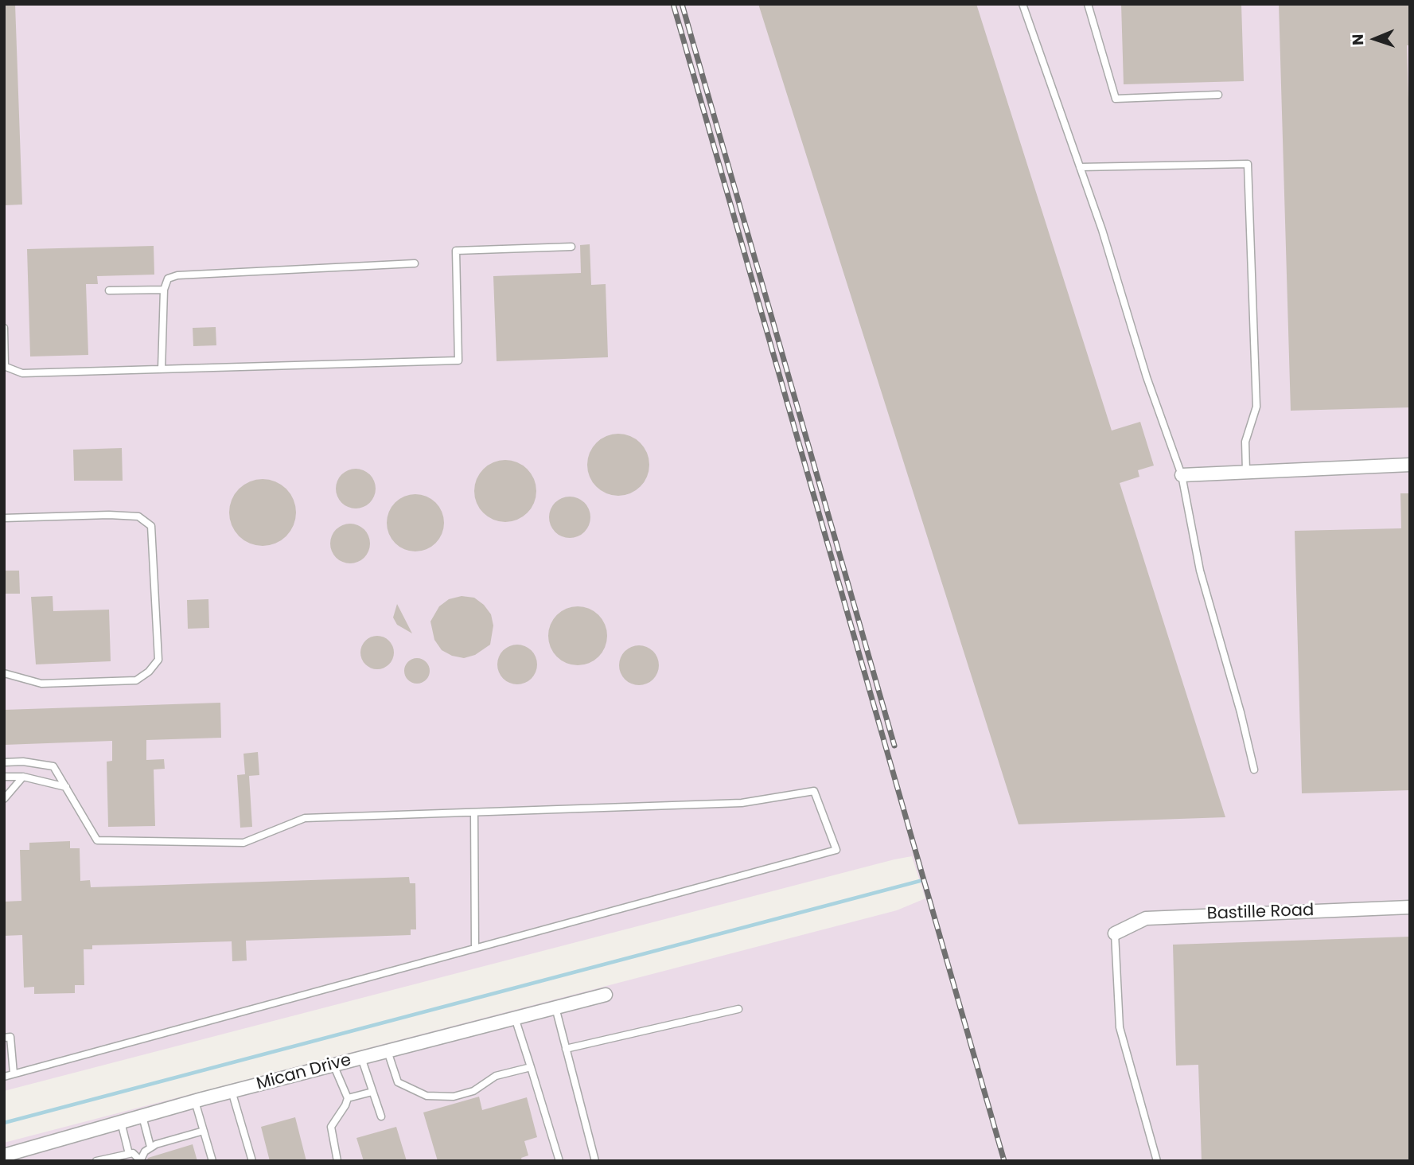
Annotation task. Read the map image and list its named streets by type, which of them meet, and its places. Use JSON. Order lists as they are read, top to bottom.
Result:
{
  "streets": {
    "street": ["Bastille Road", "Mican Drive"]
  },
  "north": "left"
}
